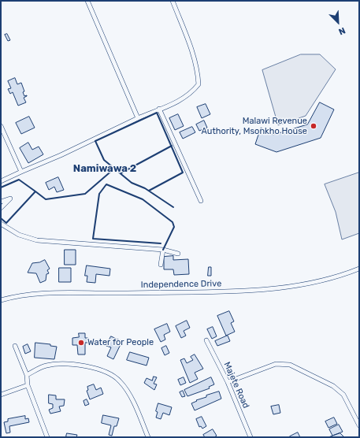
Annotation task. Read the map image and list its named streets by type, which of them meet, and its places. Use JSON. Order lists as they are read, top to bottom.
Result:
{
  "streets": {
    "street": ["Independence Drive", "Majete Road"]
  },
  "districts": ["Namiwawa 2"],
  "places": ["Malawi Revenue Authority, Msonkho House", "Water for People"],
  "north": "bottom right"
}
